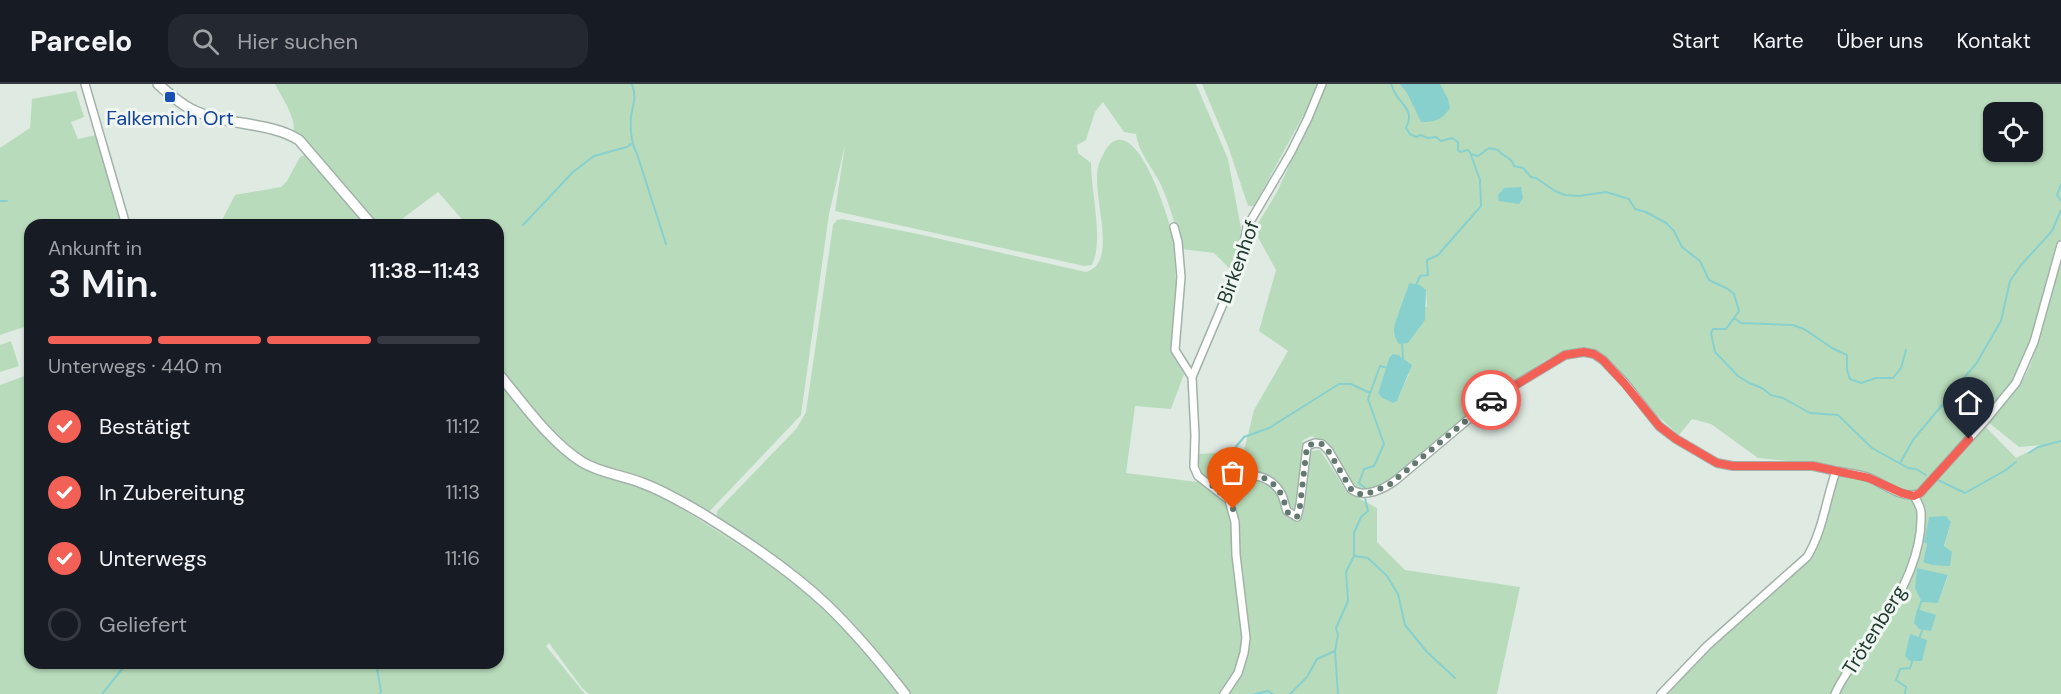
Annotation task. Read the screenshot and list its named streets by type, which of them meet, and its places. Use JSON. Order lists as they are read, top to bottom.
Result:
{
  "streets": {
    "street": ["Birkenhof", "Trötenberg"]
  },
  "places": {
    "transit": ["Falkemich Ort"]
  },
  "page": {
    "header": "Parcelo",
    "search": "Hier suchen",
    "nav": [
      "Start",
      "Karte",
      "Über uns",
      "Kontakt"
    ],
    "heading": ["3 Min.", "Ankunft in", "11:38–11:43"],
    "bar": "Unterwegs · 440 m",
    "list": [
      ["Bestätigt", "11:12"],
      ["In Zubereitung", "11:13"],
      ["Unterwegs", "11:16"],
      "Geliefert"
    ]
  }
}
